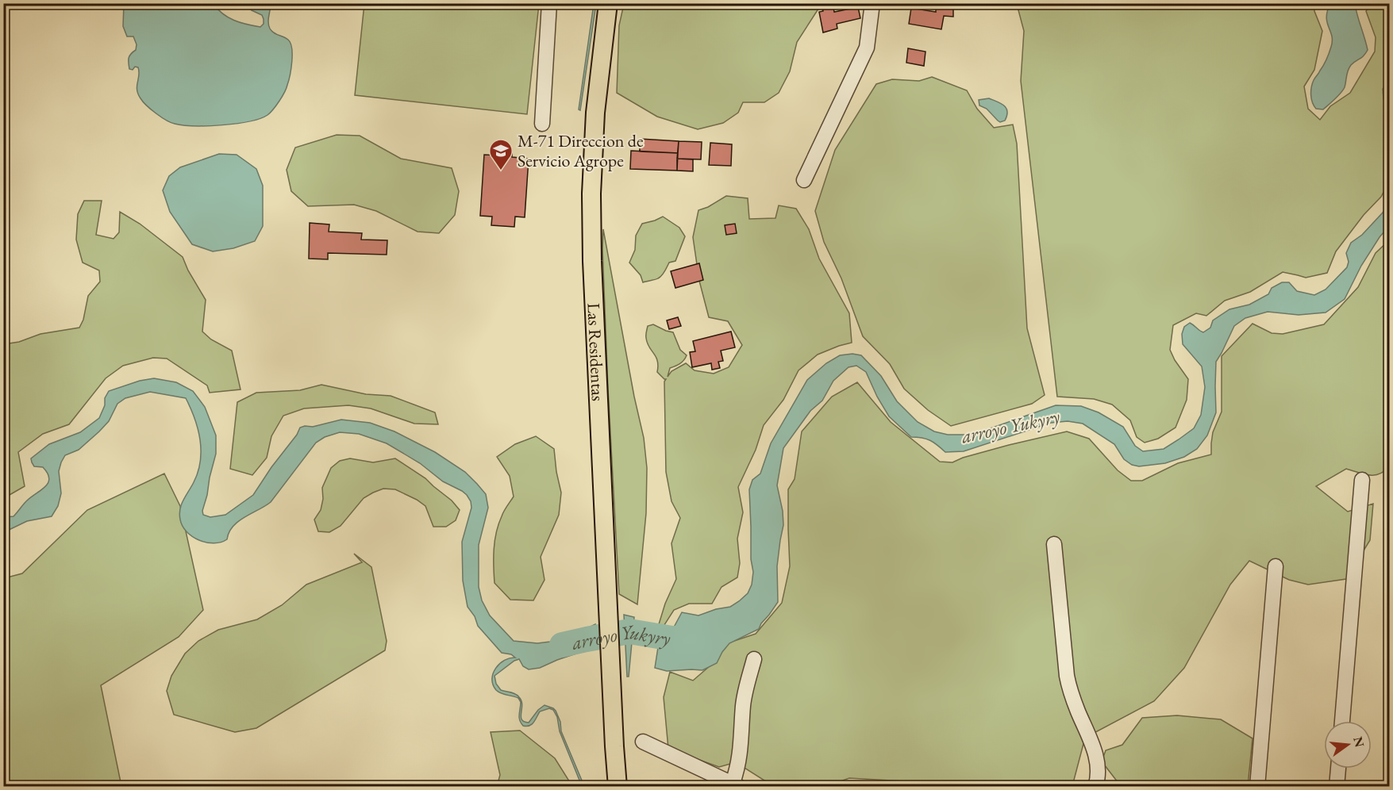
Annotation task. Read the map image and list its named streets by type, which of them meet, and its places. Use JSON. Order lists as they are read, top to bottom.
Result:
{
  "streets": {
    "main road": ["Las Residentas"]
  },
  "water": ["arroyo Yukyry"],
  "places": {
    "school or university": ["M-71 Direccion de Servicio Agrope"]
  },
  "north": "right"
}
